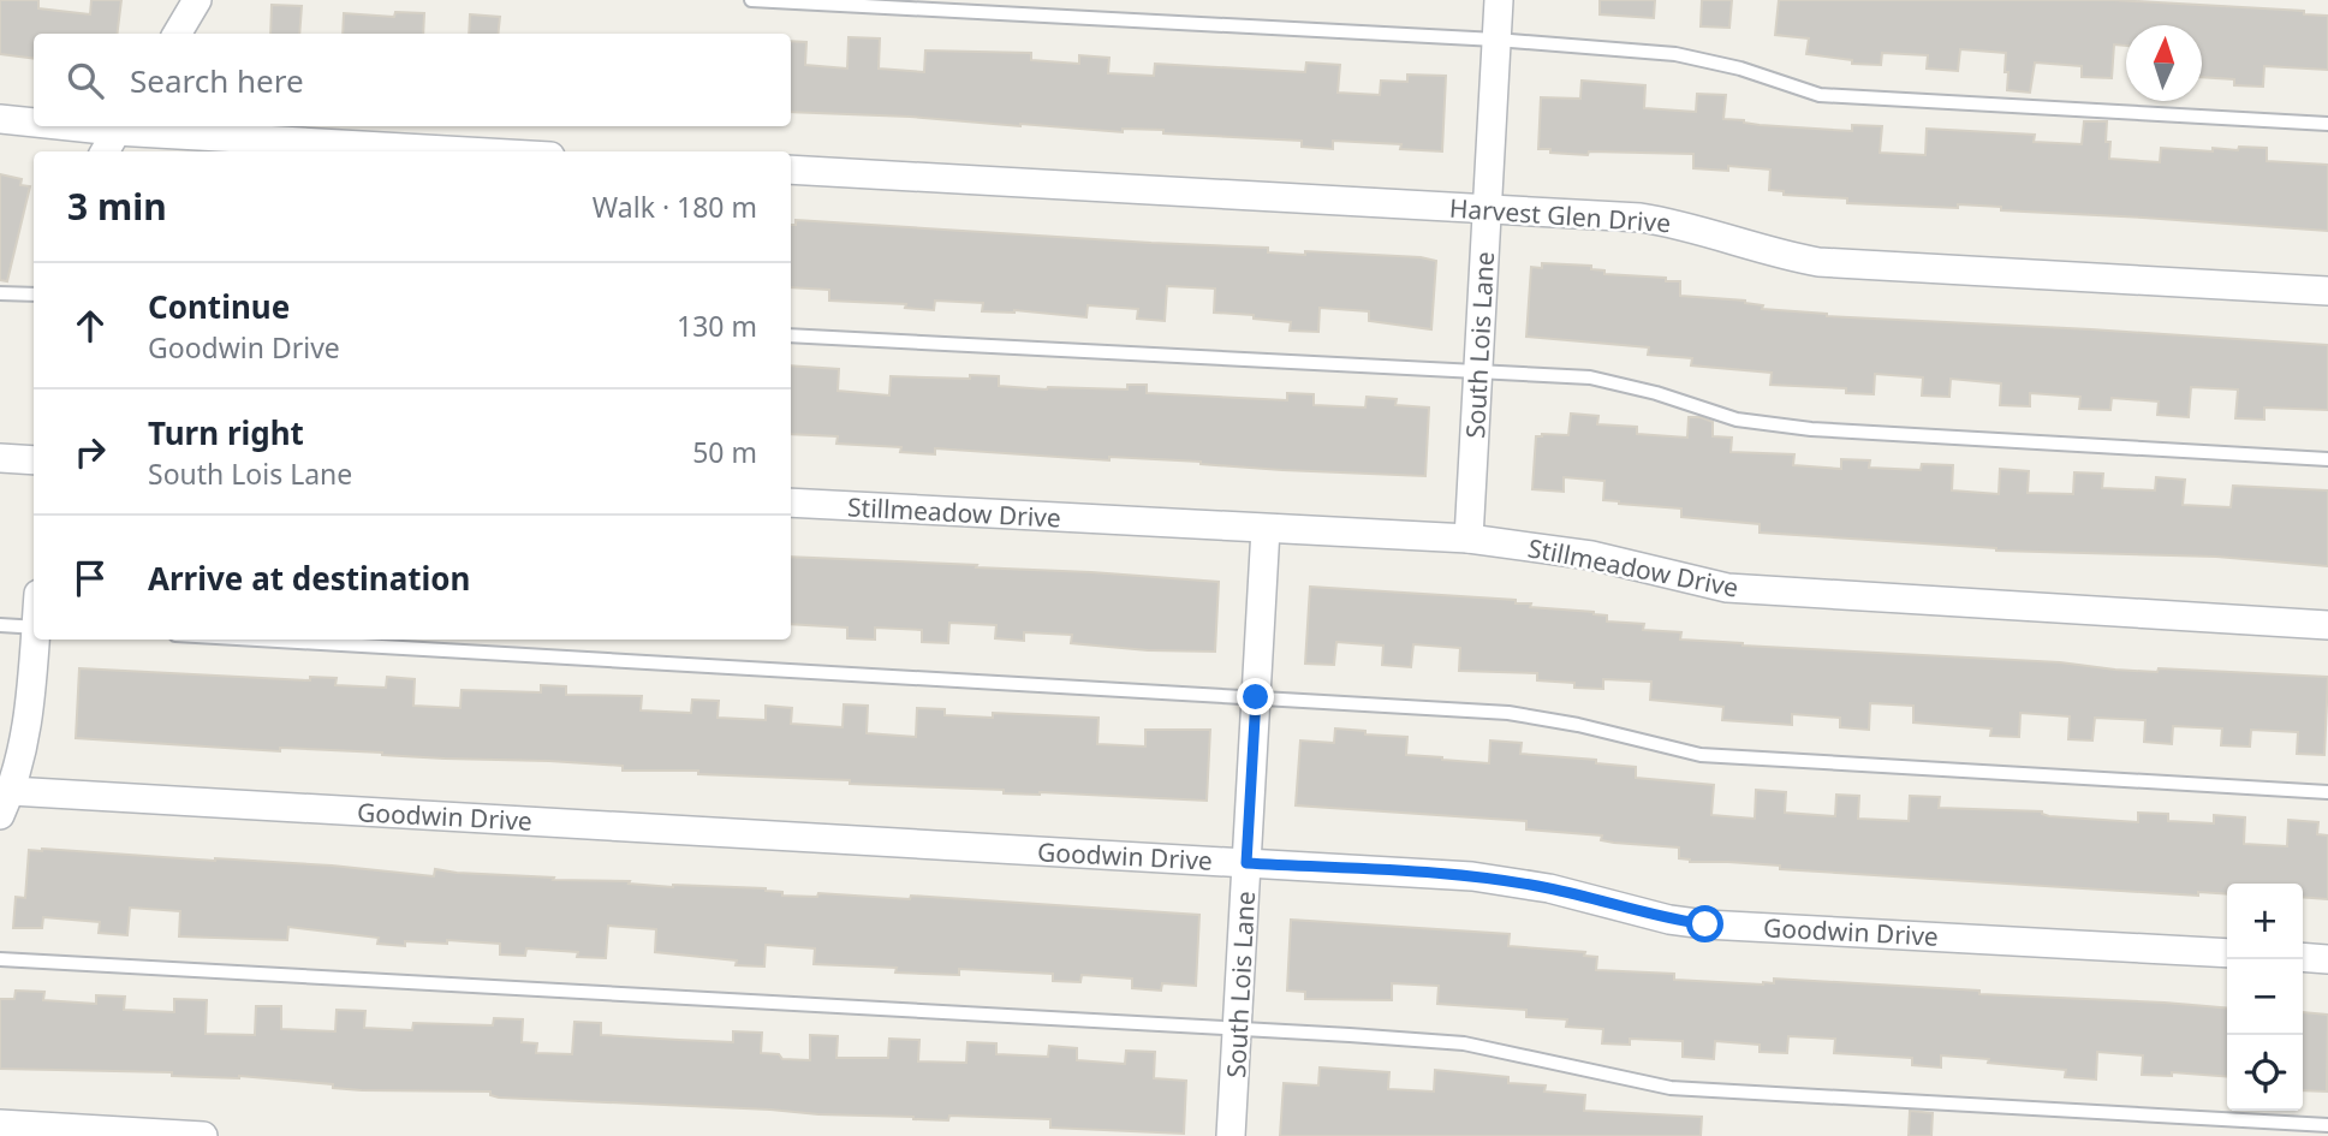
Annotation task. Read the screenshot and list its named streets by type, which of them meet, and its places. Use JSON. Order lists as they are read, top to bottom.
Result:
{
  "streets": {
    "street": [
      "Harvest Glen Drive",
      "South Lois Lane",
      "Stillmeadow Drive",
      "Goodwin Drive"
    ]
  },
  "crossings": [
    ["Harvest Glen Drive", "South Lois Lane"],
    ["South Lois Lane", "Stillmeadow Drive"],
    ["South Lois Lane", "Goodwin Drive"]
  ],
  "north": "top",
  "page": {
    "search": "Search here",
    "heading": ["3 min", "Walk · 180 m"],
    "list": [
      ["Continue", "Goodwin Drive", "130 m"],
      ["Turn right", "South Lois Lane", "50 m"],
      "Arrive at destination"
    ],
    "map_buttons": ["+", "−"]
  }
}
